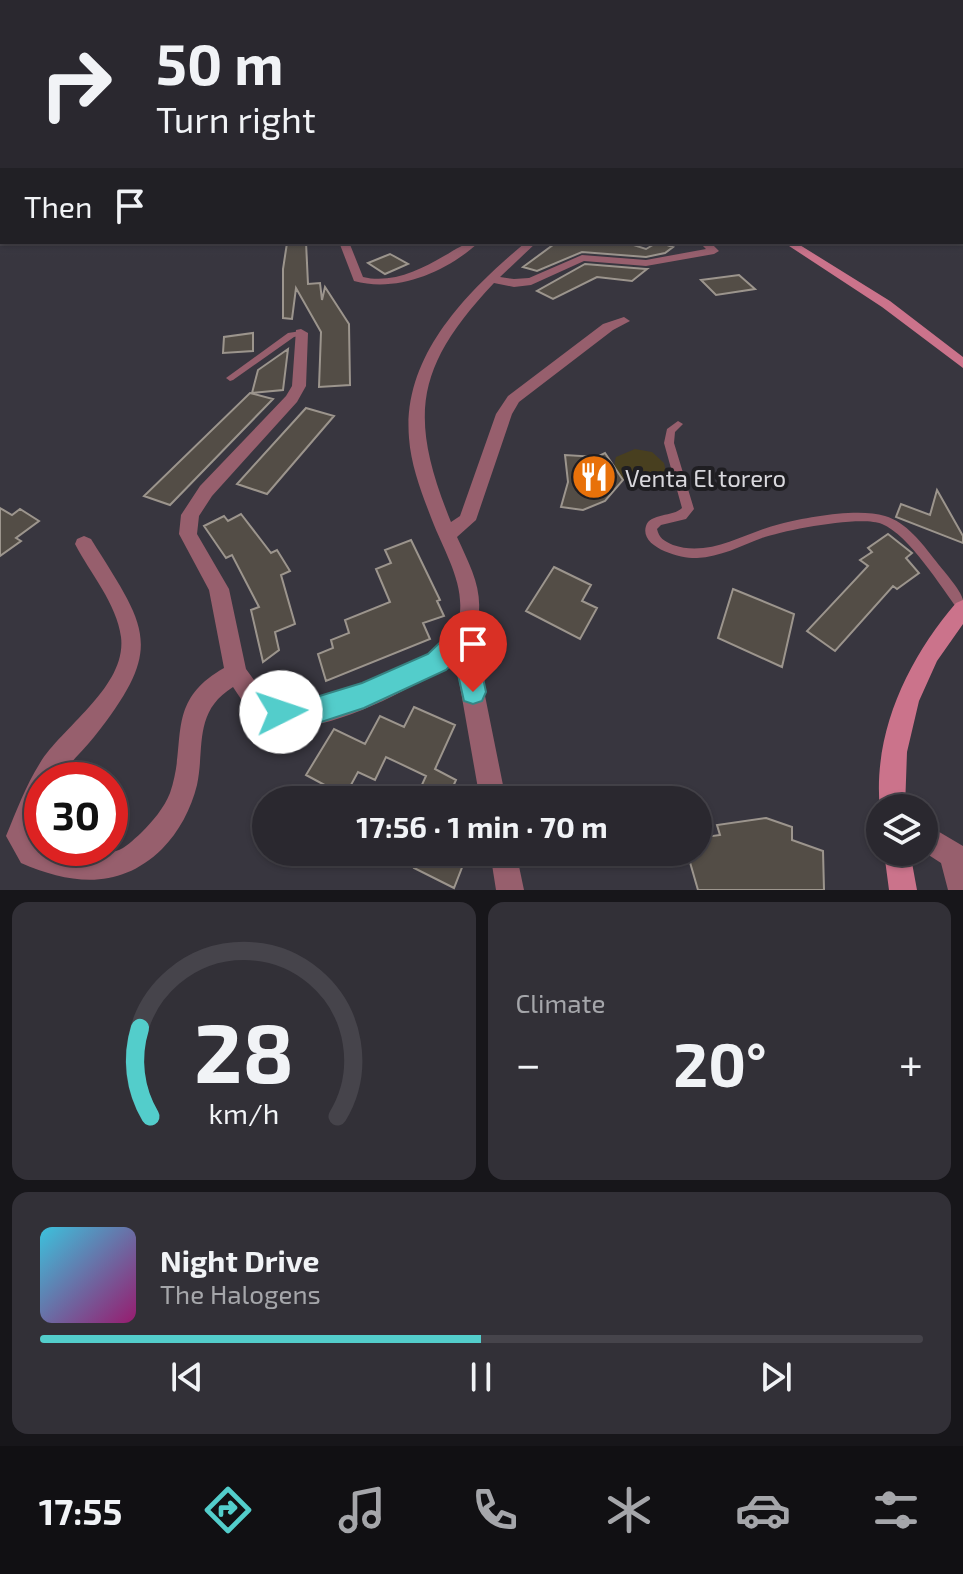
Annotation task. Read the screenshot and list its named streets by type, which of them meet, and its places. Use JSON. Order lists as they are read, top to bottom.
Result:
{
  "places": {
    "restaurant": ["Venta El torero"]
  },
  "page": {
    "turn": ["50 m", "Turn right"],
    "then": "Then",
    "limit": "30",
    "trip": "17:56 · 1 min · 70 m",
    "tile": "Climate",
    "heat": ["−", "20°", "+"],
    "song": ["Night Drive", "The Halogens"],
    "tabs": "17:55",
    "gauge": ["28", "km/h"]
  }
}
